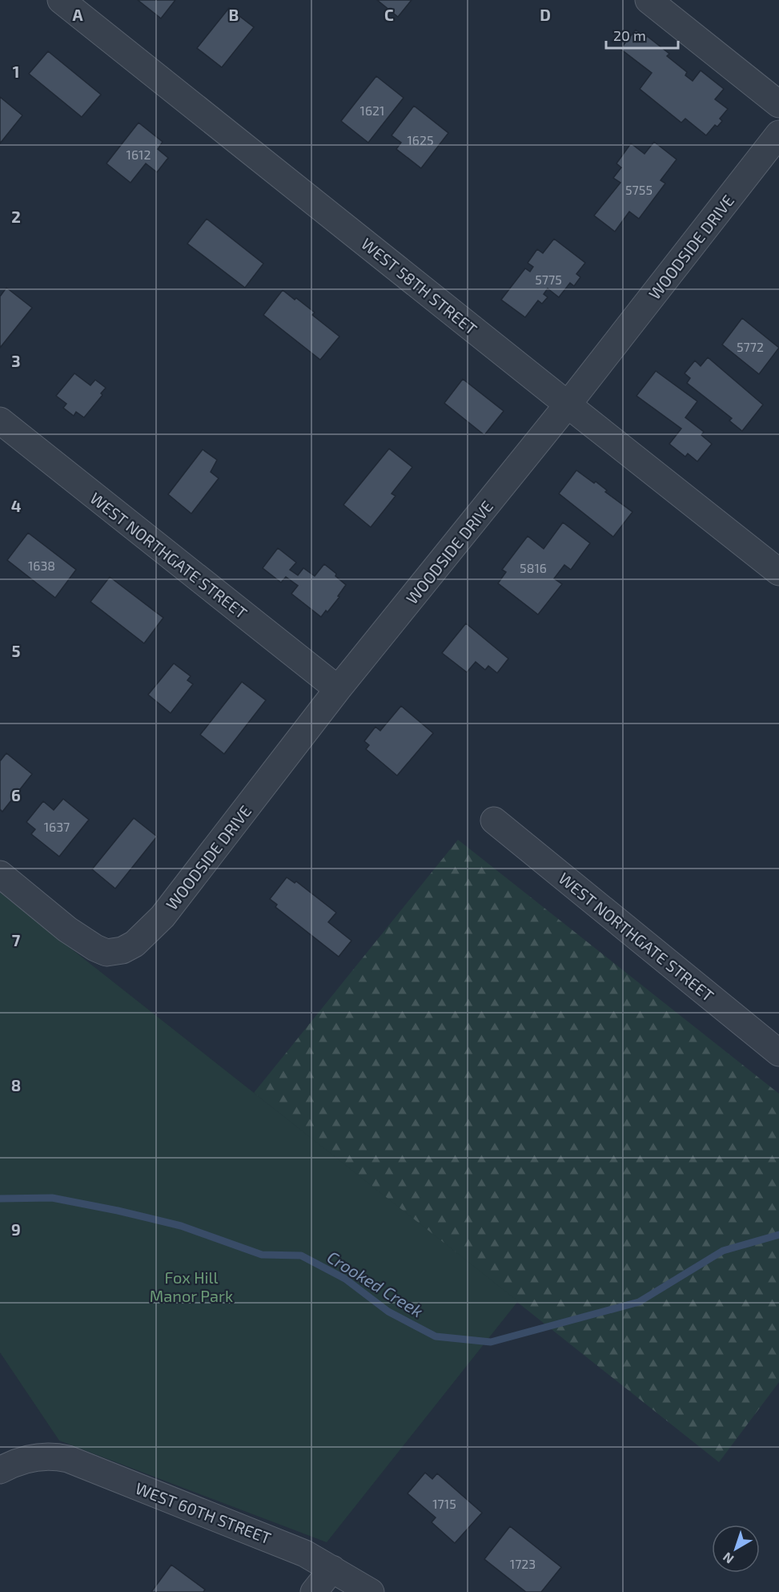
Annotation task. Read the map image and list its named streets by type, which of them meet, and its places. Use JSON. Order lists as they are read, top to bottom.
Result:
{
  "streets": {
    "street": [
      "WOODSIDE DRIVE",
      "WEST 58TH STREET",
      "WEST NORTHGATE STREET",
      "WEST 60TH STREET"
    ]
  },
  "crossings": [
    ["WOODSIDE DRIVE", "WEST 58TH STREET"],
    ["WOODSIDE DRIVE", "WEST NORTHGATE STREET"]
  ],
  "water": ["Crooked Creek"],
  "parks": ["Fox Hill Manor Park"],
  "house_numbers": [
    "1621",
    "1625",
    "1612",
    "5755",
    "5775",
    "5772",
    "1638",
    "5816",
    "1637",
    "1715",
    "1723"
  ],
  "scale_bar": "20 m",
  "north": "bottom left",
  "grid": {
    "columns": [
      "A",
      "B",
      "C",
      "D"
    ],
    "rows": [
      "1",
      "2",
      "3",
      "4",
      "5",
      "6",
      "7",
      "8",
      "9"
    ]
  }
}
